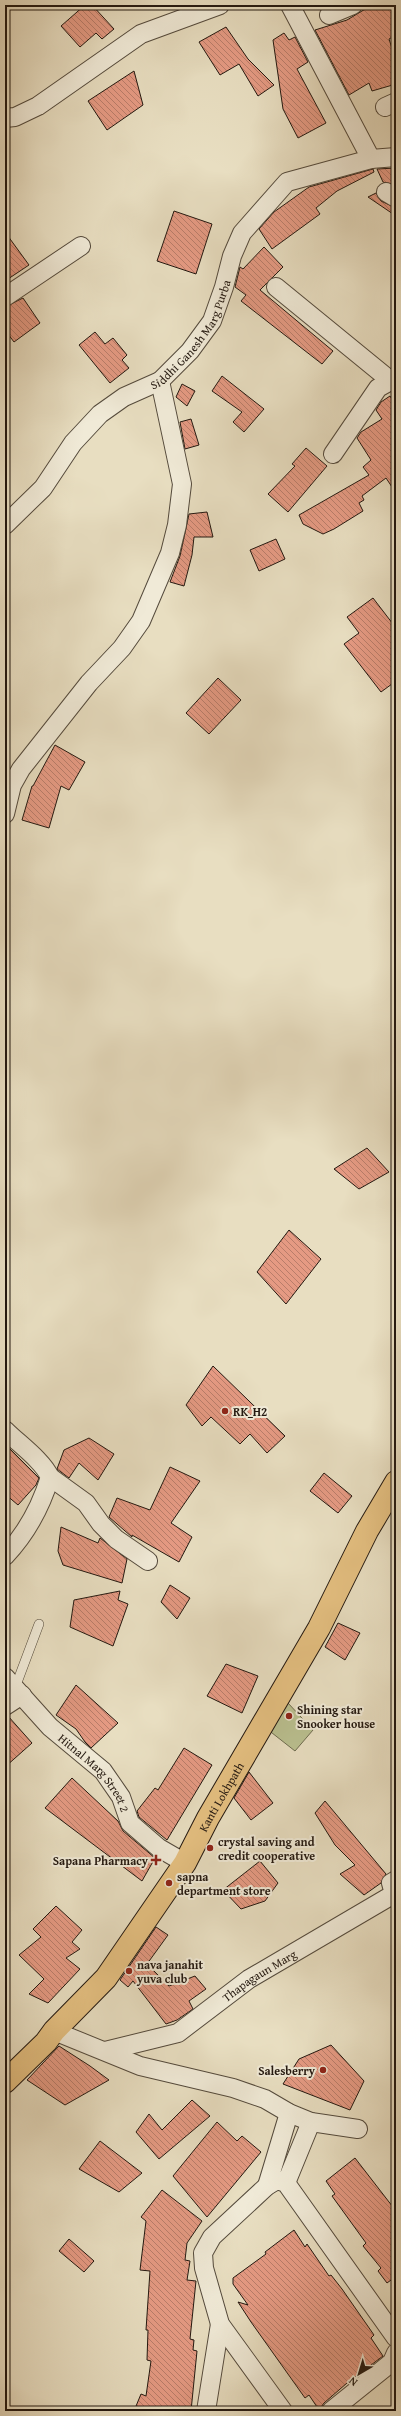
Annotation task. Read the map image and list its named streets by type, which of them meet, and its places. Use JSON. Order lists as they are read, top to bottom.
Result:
{
  "streets": {
    "main road": ["Kanti Lokhpath"],
    "street": ["Siddhi Ganesh Marg Purba", "Hitnal Marg Street 2", "Thapagaun Marg"]
  },
  "crossings": [
    ["Hitnal Marg Street 2", "Kanti Lokhpath"]
  ],
  "places": {
    "other": [
      "RK_H2",
      "Shining star Snooker house",
      "crystal saving and credit cooperative",
      "sapna department store",
      "nava janahit yuva club",
      "Salesberry"
    ],
    "health": ["Sapana Pharmacy"]
  },
  "north": "bottom left"
}
